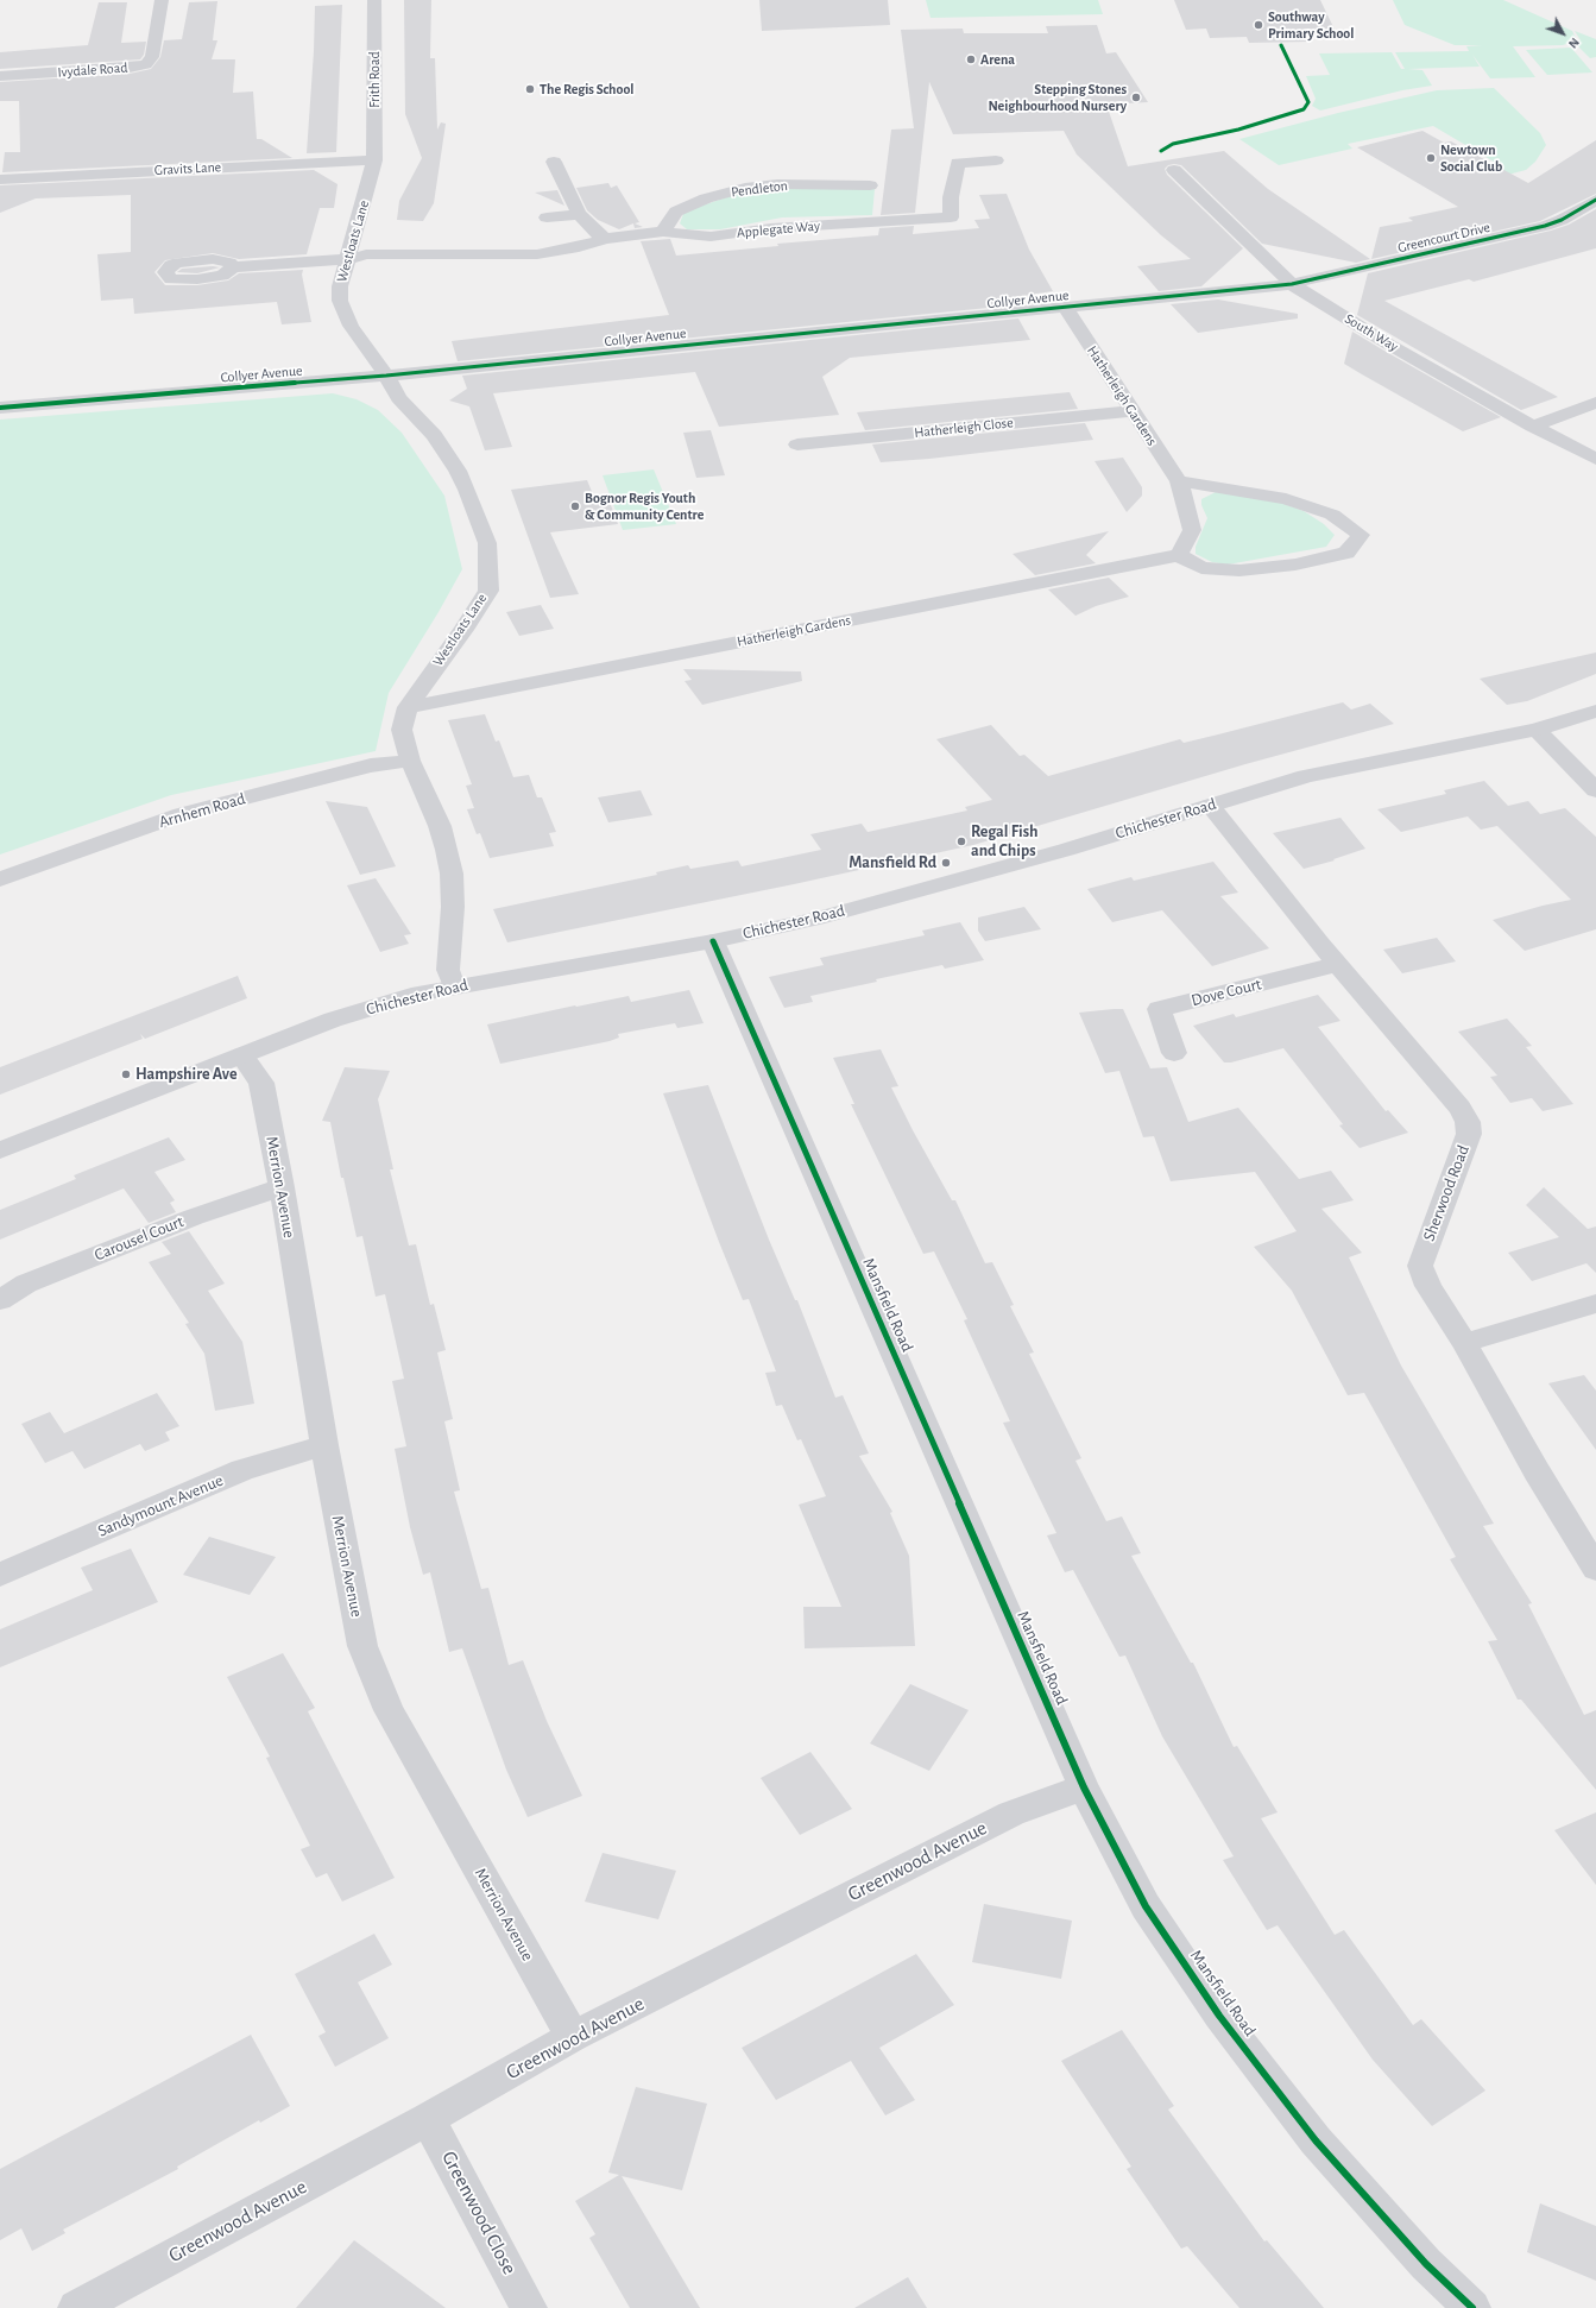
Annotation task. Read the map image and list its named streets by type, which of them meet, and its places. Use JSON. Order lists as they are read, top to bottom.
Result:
{
  "streets": {
    "street": [
      "Ivydale Road",
      "Frith Road",
      "Gravits Lane",
      "Pendleton",
      "Applegate Way",
      "Greencourt Drive",
      "Westloats Lane",
      "Collyer Avenue",
      "South Way",
      "Hatherleigh Gardens",
      "Hatherleigh Close",
      "Arnhem Road",
      "Chichester Road",
      "Dove Court",
      "Merrion Avenue",
      "Sherwood Road",
      "Carousel Court",
      "Mansfield Road",
      "Sandymount Avenue",
      "Greenwood Avenue",
      "Greenwood Close"
    ]
  },
  "crossings": [
    ["Frith Road", "Gravits Lane"],
    ["Frith Road", "Westloats Lane"],
    ["Gravits Lane", "Westloats Lane"],
    ["Pendleton", "Applegate Way"],
    ["Applegate Way", "Westloats Lane"],
    ["Greencourt Drive", "Collyer Avenue"],
    ["Greencourt Drive", "South Way"],
    ["Westloats Lane", "Collyer Avenue"],
    ["Westloats Lane", "Hatherleigh Gardens"],
    ["Westloats Lane", "Arnhem Road"],
    ["Westloats Lane", "Chichester Road"],
    ["Collyer Avenue", "South Way"],
    ["Collyer Avenue", "Hatherleigh Gardens"],
    ["Hatherleigh Gardens", "Hatherleigh Close"],
    ["Chichester Road", "Merrion Avenue"],
    ["Chichester Road", "Sherwood Road"],
    ["Chichester Road", "Mansfield Road"],
    ["Dove Court", "Sherwood Road"],
    ["Merrion Avenue", "Carousel Court"],
    ["Merrion Avenue", "Sandymount Avenue"],
    ["Merrion Avenue", "Greenwood Avenue"],
    ["Mansfield Road", "Greenwood Avenue"],
    ["Greenwood Avenue", "Greenwood Close"]
  ],
  "places": [
    "Southway Primary School",
    "Arena",
    "The Regis School",
    "Stepping Stones Neighbourhood Nursery",
    "Newtown Social Club",
    "Bognor Regis Youth & Community Centre",
    "Regal Fish and Chips",
    "Mansfield Rd",
    "Hampshire Ave"
  ],
  "north": "bottom right"
}
